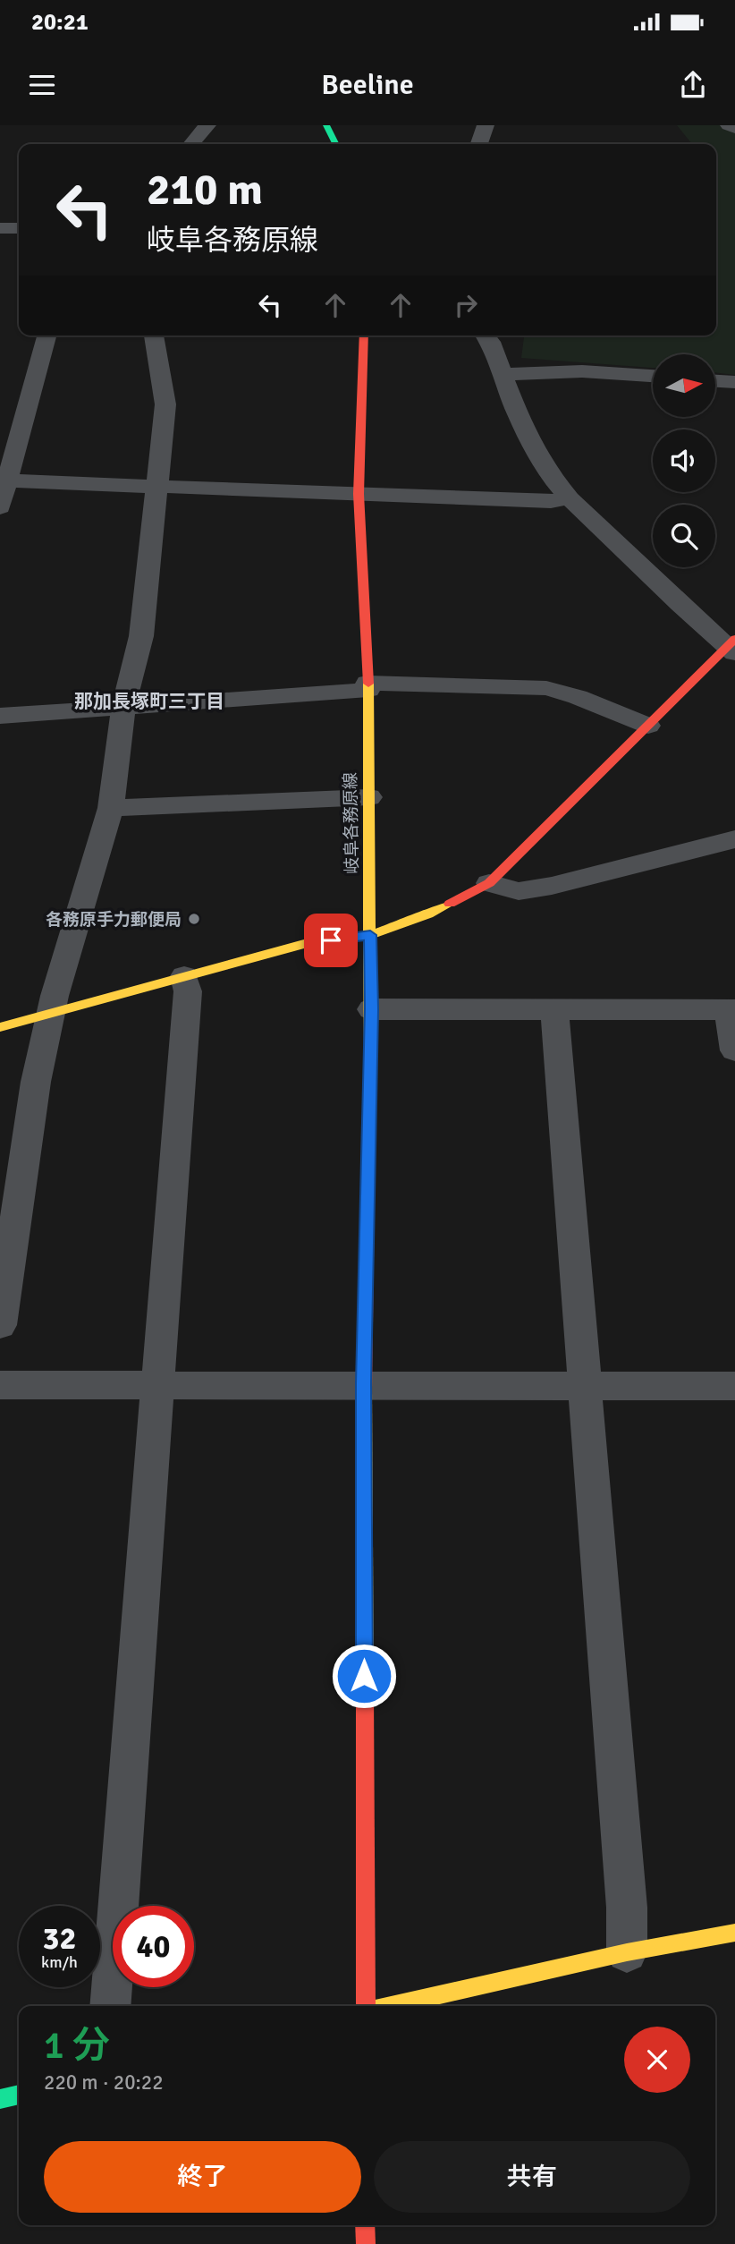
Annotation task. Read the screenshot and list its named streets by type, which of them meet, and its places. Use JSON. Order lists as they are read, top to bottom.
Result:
{
  "streets": {
    "street": ["岐阜各務原線"]
  },
  "districts": ["那加長塚町三丁目"],
  "places": ["各務原手力郵便局"],
  "north": "right",
  "page": {
    "status": "20:21",
    "header": "Beeline",
    "turn": ["210 m", "岐阜各務原線"],
    "speed": "32 km/h",
    "limit": "40",
    "heading": ["1 分", "220 m · 20:22"],
    "buttons": ["終了", "共有"]
  }
}
